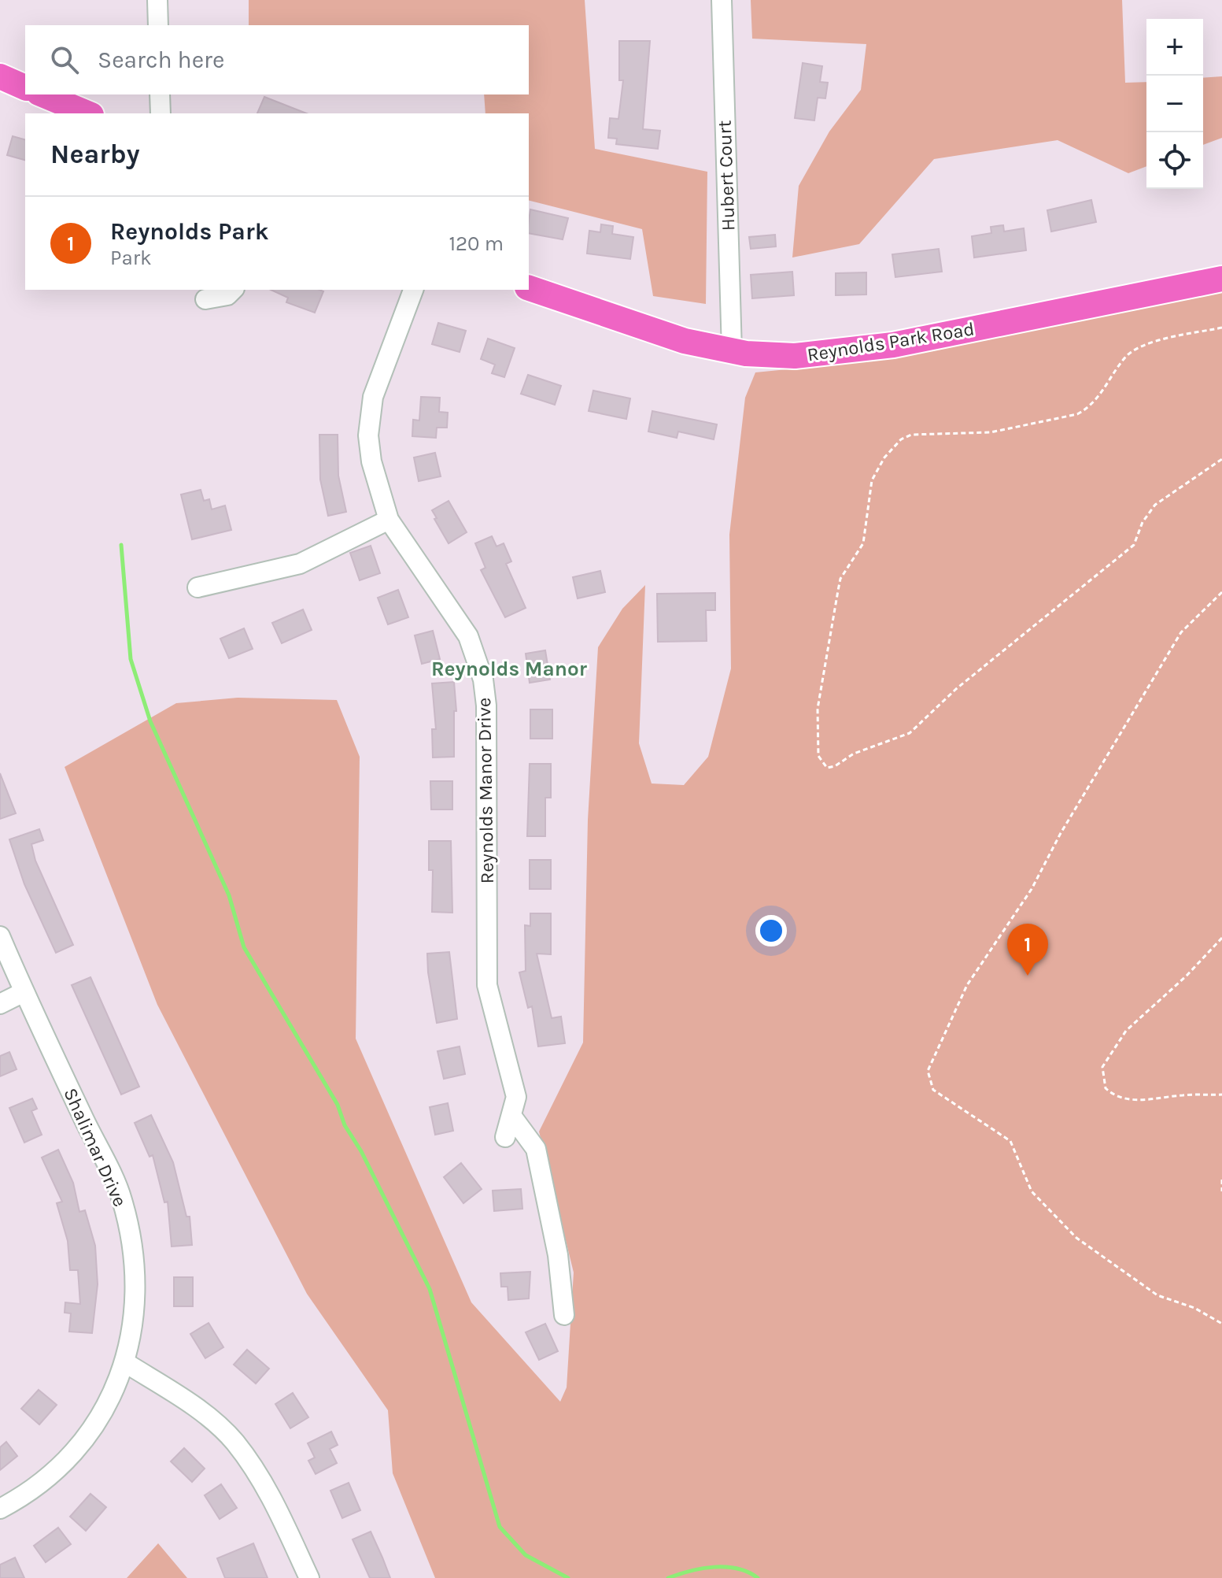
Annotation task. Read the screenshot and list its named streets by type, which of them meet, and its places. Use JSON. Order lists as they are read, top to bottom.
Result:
{
  "streets": {
    "main road": ["Reynolds Park Road"],
    "street": ["Hubert Court", "Reynolds Manor Drive", "Shalimar Drive"]
  },
  "crossings": [
    ["Hubert Court", "Reynolds Park Road"]
  ],
  "districts": ["Reynolds Manor"],
  "page": {
    "map_buttons": ["+", "−"],
    "search": "Search here",
    "heading": "Nearby",
    "list": [
      {
        "mark": "1",
        "name": "Reynolds Park",
        "note": "Park",
        "value": "120 m"
      }
    ],
    "pins": "1"
  }
}
